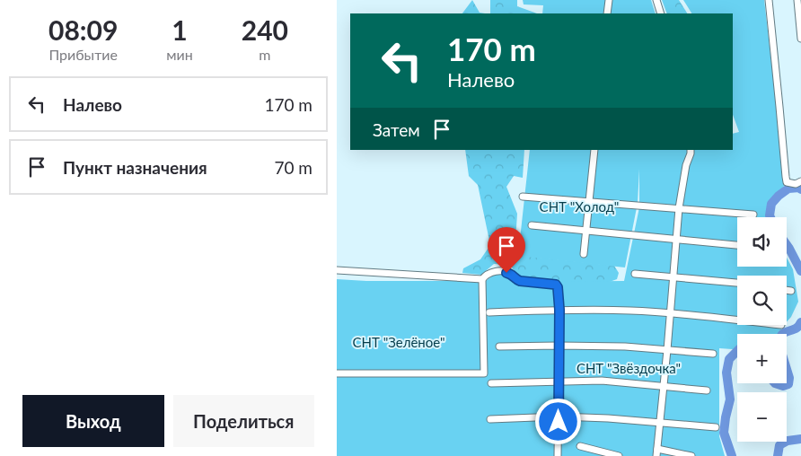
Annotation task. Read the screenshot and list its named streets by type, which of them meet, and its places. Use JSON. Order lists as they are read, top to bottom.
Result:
{
  "parks": ["СНТ \"Холод\"", "СНТ \"Зелёное\"", "СНТ \"Звёздочка\""],
  "page": {
    "eta": [
      "08:09",
      "Прибытие",
      "1",
      "мин",
      "240",
      "m"
    ],
    "turn": ["170 m", "Налево"],
    "list": [
      {
        "name": "Налево",
        "value": "170 m"
      },
      {
        "name": "Пункт назначения",
        "value": "70 m"
      }
    ],
    "then": "Затем",
    "map_buttons": ["+", "−"],
    "buttons": ["Выход", "Поделиться"]
  }
}
